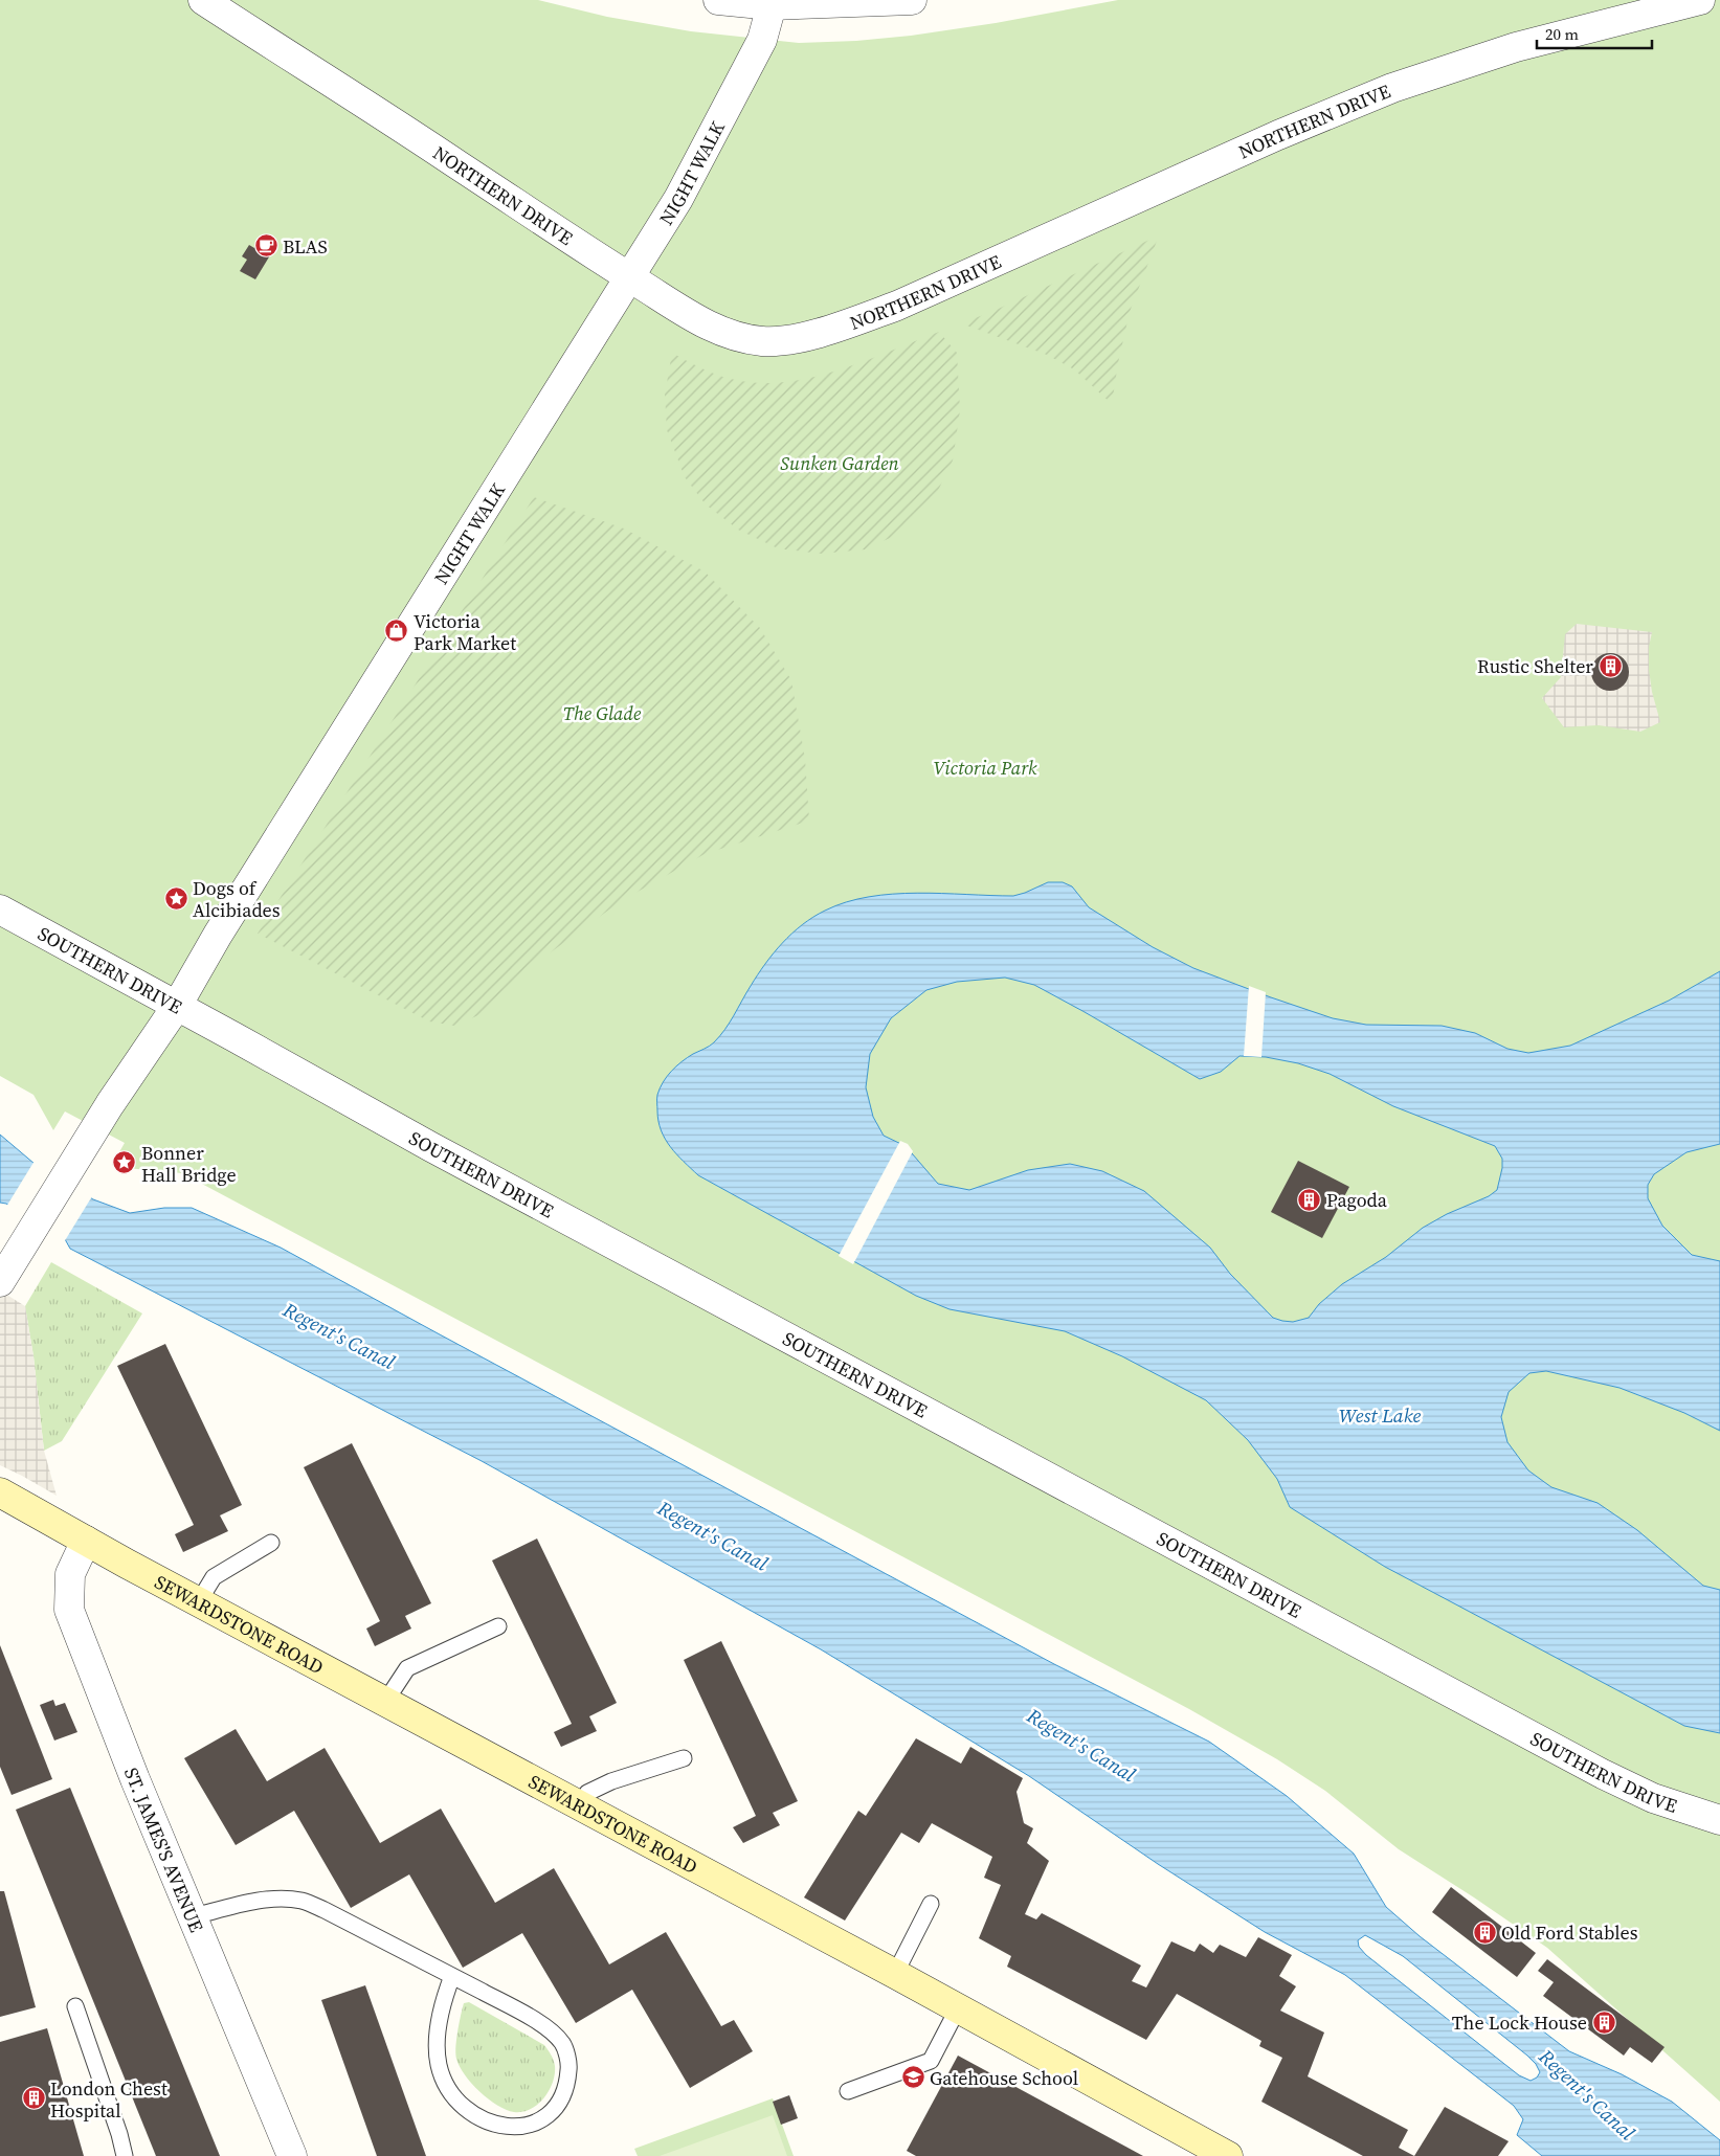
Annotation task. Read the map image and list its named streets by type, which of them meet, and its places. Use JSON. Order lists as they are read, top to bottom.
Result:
{
  "streets": {
    "main road": ["SEWARDSTONE ROAD"],
    "street": [
      "NORTHERN DRIVE",
      "NIGHT WALK",
      "SOUTHERN DRIVE",
      "ST. JAMES'S AVENUE"
    ]
  },
  "crossings": [
    ["NORTHERN DRIVE", "NIGHT WALK"],
    ["NIGHT WALK", "SOUTHERN DRIVE"],
    ["SEWARDSTONE ROAD", "ST. JAMES'S AVENUE"]
  ],
  "water": ["Regent's Canal", "West Lake"],
  "parks": ["Sunken Garden", "The Glade", "Victoria Park"],
  "places": {
    "cafe": ["BLAS"],
    "shop": ["Victoria Park Market"],
    "building": [
      "Rustic Shelter",
      "Pagoda",
      "Old Ford Stables",
      "The Lock House",
      "London Chest Hospital"
    ],
    "place": ["Dogs of Alcibiades", "Bonner Hall Bridge"],
    "school or university": ["Gatehouse School"]
  },
  "scale_bar": "20 m"
}
